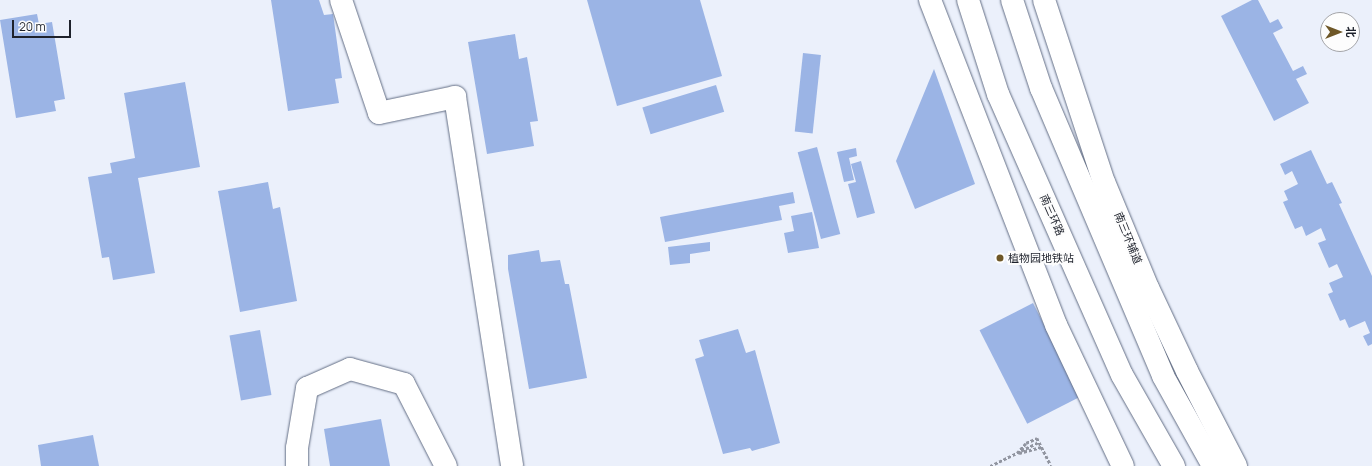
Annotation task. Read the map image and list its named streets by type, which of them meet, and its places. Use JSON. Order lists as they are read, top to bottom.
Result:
{
  "streets": {
    "main road": ["南三环路", "南三环辅道"]
  },
  "places": ["植物园地铁站"],
  "scale_bar": "20 m",
  "north": "right"
}
